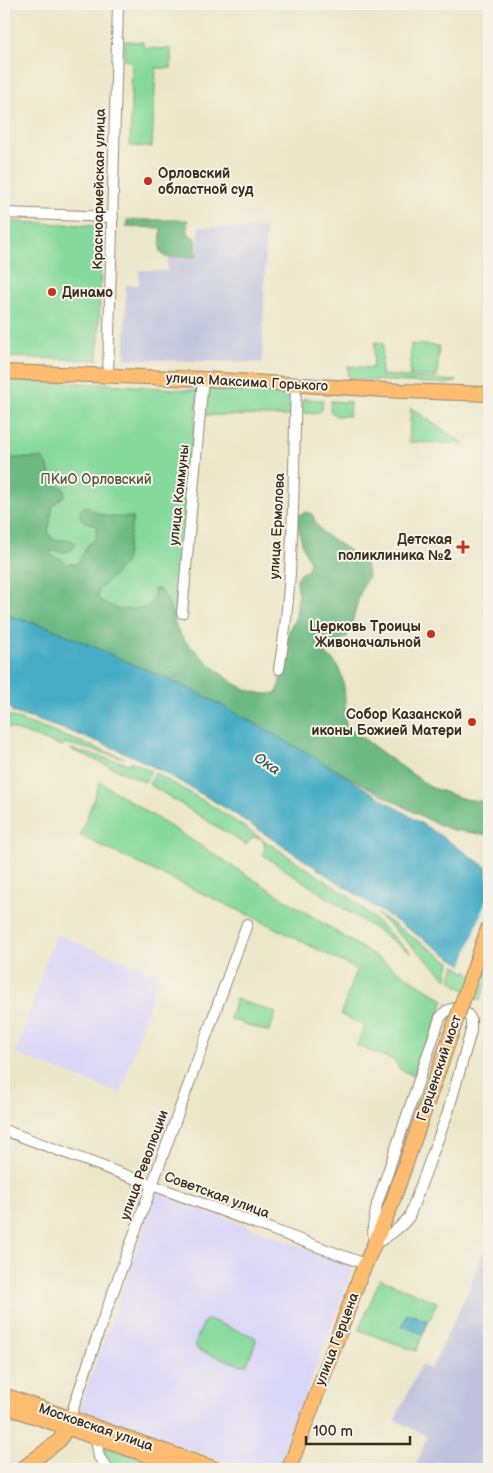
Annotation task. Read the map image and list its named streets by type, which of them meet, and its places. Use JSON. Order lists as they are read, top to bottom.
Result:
{
  "streets": {
    "main road": [
      "улица Максима Горького",
      "Герценский мост",
      "улица Герцена",
      "Московская улица"
    ],
    "street": [
      "Красноармейская улица",
      "улица Коммуны",
      "улица Ермолова",
      "улица Революции",
      "Советская улица"
    ]
  },
  "crossings": [
    ["Красноармейская улица", "улица Максима Горького"],
    ["улица Максима Горького", "улица Коммуны"],
    ["улица Максима Горького", "улица Ермолова"],
    ["Герценский мост", "улица Герцена"],
    ["улица Революции", "Советская улица"],
    ["улица Революции", "Московская улица"],
    ["Советская улица", "улица Герцена"]
  ],
  "water": ["Ока"],
  "parks": ["ПКиО Орловский"],
  "places": {
    "other": [
      "Орловский областной суд",
      "Динамо",
      "Церковь Троицы Живоначальной",
      "Собор Казанской иконы Божией Матери"
    ],
    "health": ["Детская поликлиника №2"]
  },
  "scale_bar": "100 m"
}
